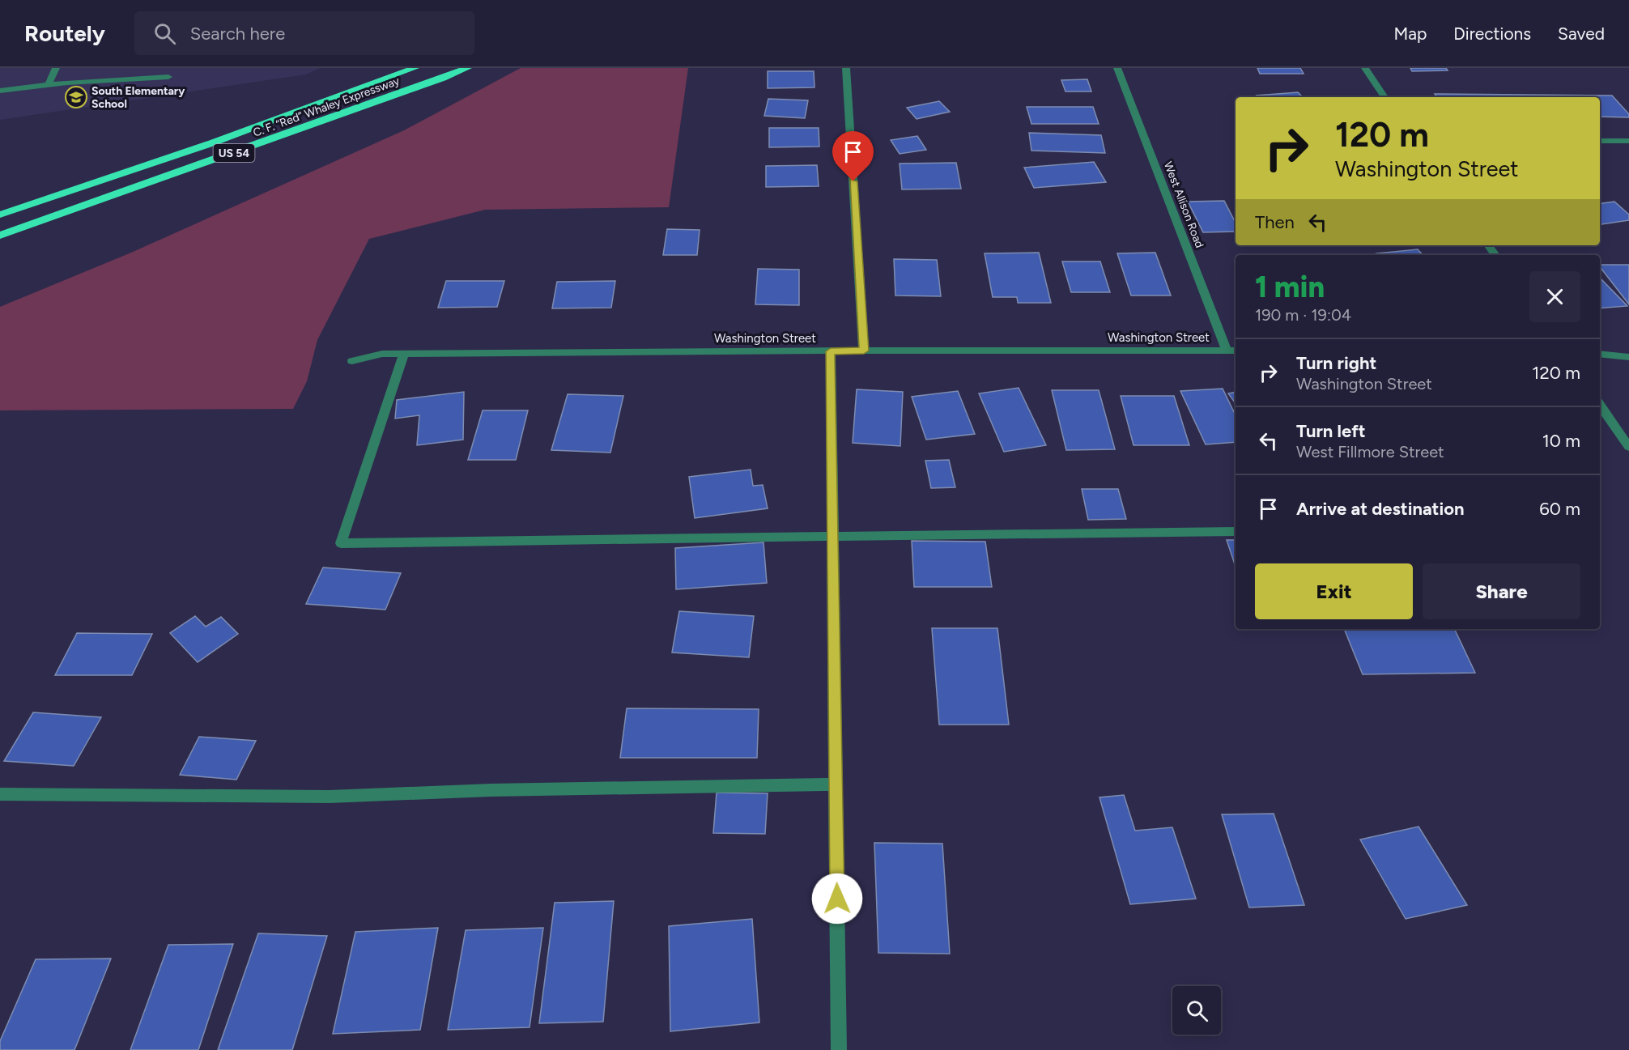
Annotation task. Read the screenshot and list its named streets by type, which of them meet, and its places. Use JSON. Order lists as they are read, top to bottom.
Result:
{
  "streets": {
    "highway": ["C. F. “Red” Whaley Expressway", "US 54"],
    "street": ["West Allison Road", "Washington Street"]
  },
  "crossings": [
    ["West Allison Road", "Washington Street"]
  ],
  "places": {
    "school or university": ["South Elementary School"]
  },
  "page": {
    "header": "Routely",
    "search": "Search here",
    "nav": ["Map", "Directions", "Saved"],
    "turn": ["120 m", "Washington Street"],
    "then": "Then",
    "heading": ["1 min", "190 m · 19:04"],
    "list": [
      {
        "name": "Turn right",
        "note": "Washington Street",
        "value": "120 m"
      },
      {
        "name": "Turn left",
        "note": "West Fillmore Street",
        "value": "10 m"
      },
      {
        "name": "Arrive at destination",
        "value": "60 m"
      }
    ],
    "buttons": ["Exit", "Share"]
  }
}
